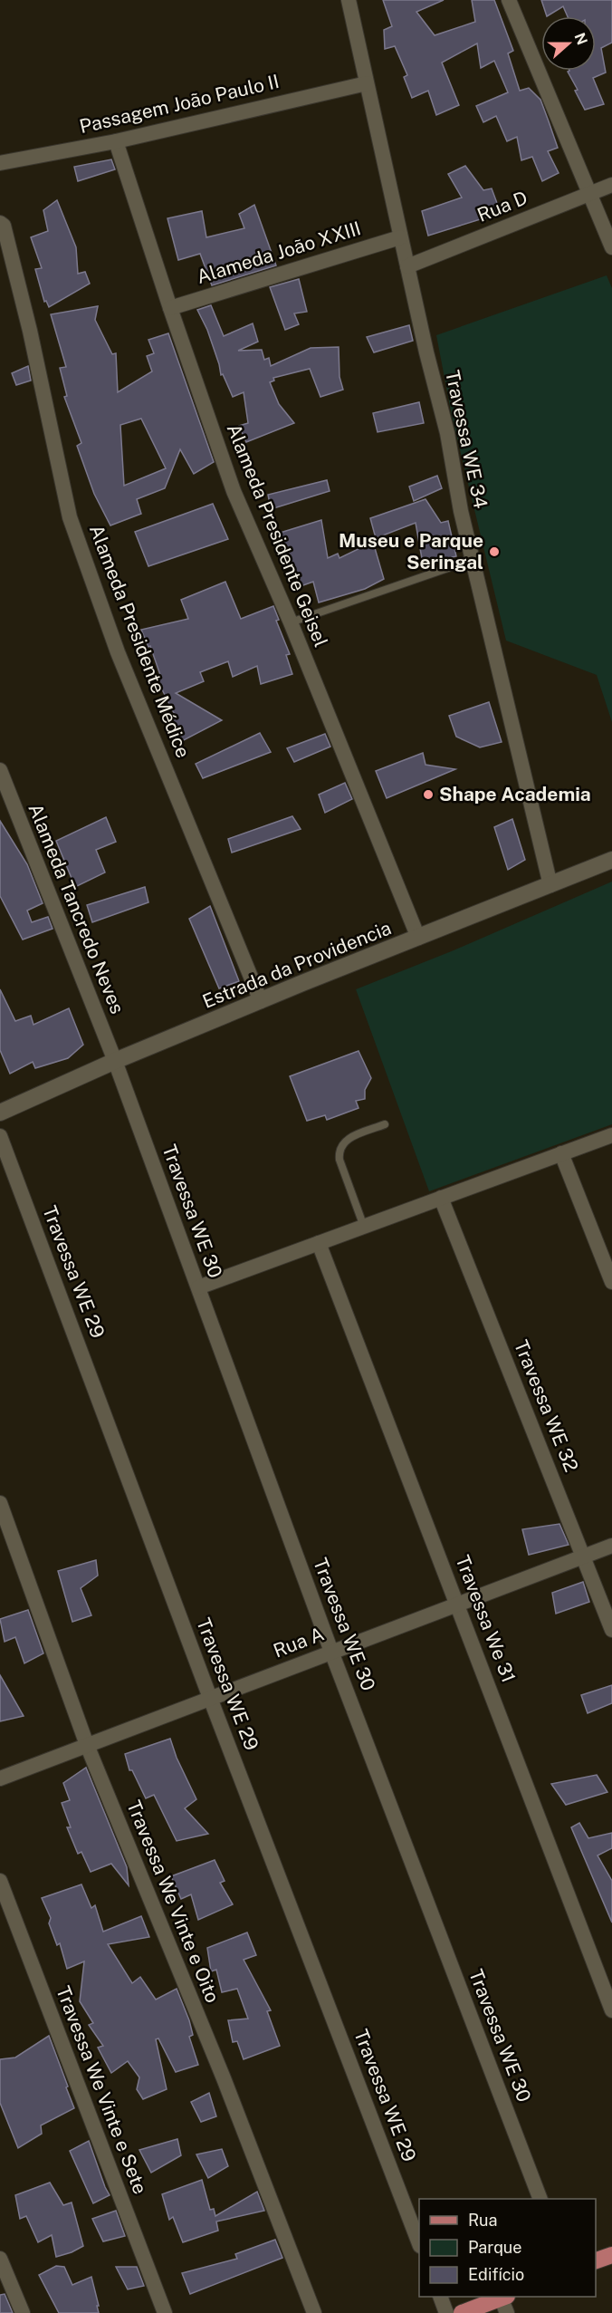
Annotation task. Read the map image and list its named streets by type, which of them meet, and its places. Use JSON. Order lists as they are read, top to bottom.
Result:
{
  "streets": {
    "main road": ["Estrada da Providencia"],
    "street": [
      "Passagem João Paulo II",
      "Rua D",
      "Alameda João XXIII",
      "Travessa WE 34",
      "Alameda Presidente Geisel",
      "Alameda Presidente Médice",
      "Alameda Tancredo Neves",
      "Travessa WE 30",
      "Travessa WE 29",
      "Travessa WE 32",
      "Travessa We 31",
      "Rua A",
      "Travessa We Vinte e Oito",
      "Travessa We Vinte e Sete"
    ]
  },
  "crossings": [
    ["Passagem João Paulo II", "Travessa WE 34"],
    ["Passagem João Paulo II", "Alameda Presidente Geisel"],
    ["Rua D", "Travessa WE 34"],
    ["Alameda João XXIII", "Travessa WE 34"],
    ["Alameda João XXIII", "Alameda Presidente Geisel"],
    ["Travessa WE 34", "Estrada da Providencia"],
    ["Alameda Presidente Geisel", "Estrada da Providencia"],
    ["Alameda Presidente Médice", "Estrada da Providencia"],
    ["Alameda Tancredo Neves", "Estrada da Providencia"],
    ["Alameda Tancredo Neves", "Travessa WE 30"],
    ["Estrada da Providencia", "Travessa WE 30"],
    ["Travessa WE 30", "Rua A"],
    ["Travessa WE 29", "Rua A"],
    ["Travessa WE 32", "Rua A"],
    ["Travessa We 31", "Rua A"],
    ["Rua A", "Travessa We Vinte e Oito"]
  ],
  "places": ["Museu e Parque Seringal", "Shape Academia"],
  "legend": ["Rua", "Parque", "Edifício"],
  "north": "right"
}
